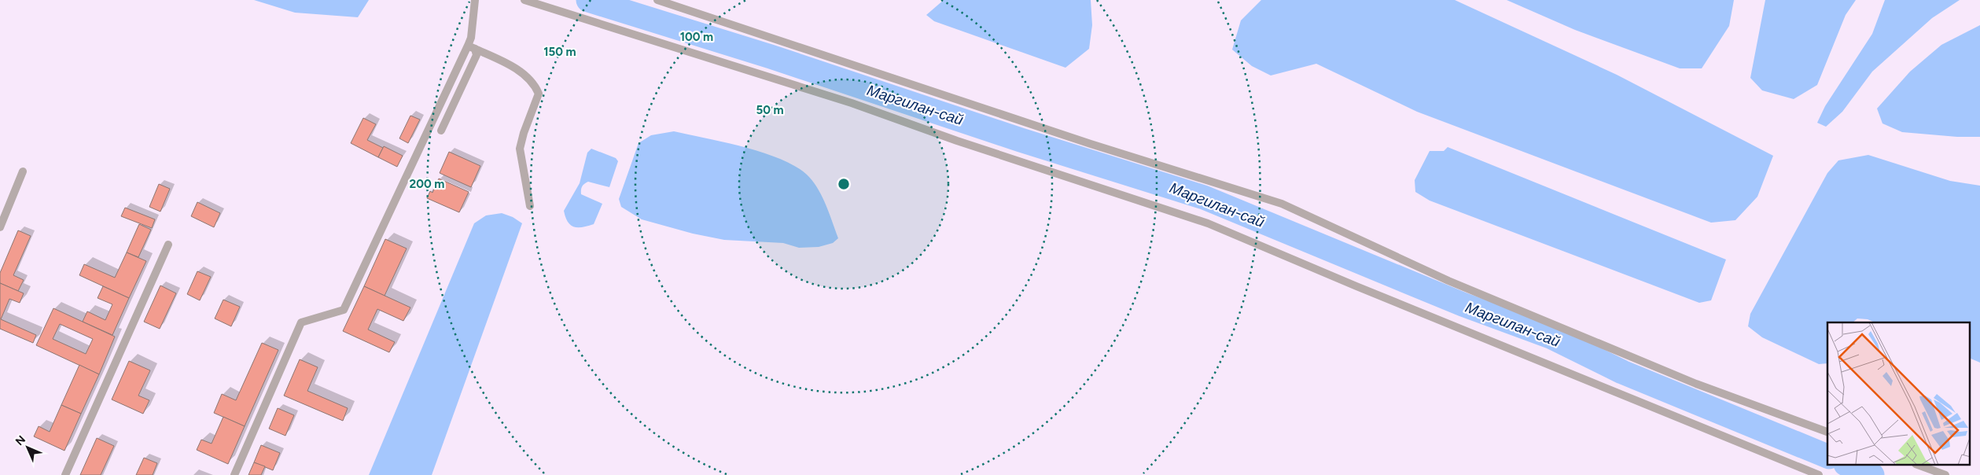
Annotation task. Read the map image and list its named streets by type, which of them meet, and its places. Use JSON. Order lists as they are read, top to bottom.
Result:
{
  "water": ["Маргилан-сай"],
  "north": "top left",
  "rings": [
    "100 m",
    "150 m",
    "50 m",
    "200 m"
  ]
}
